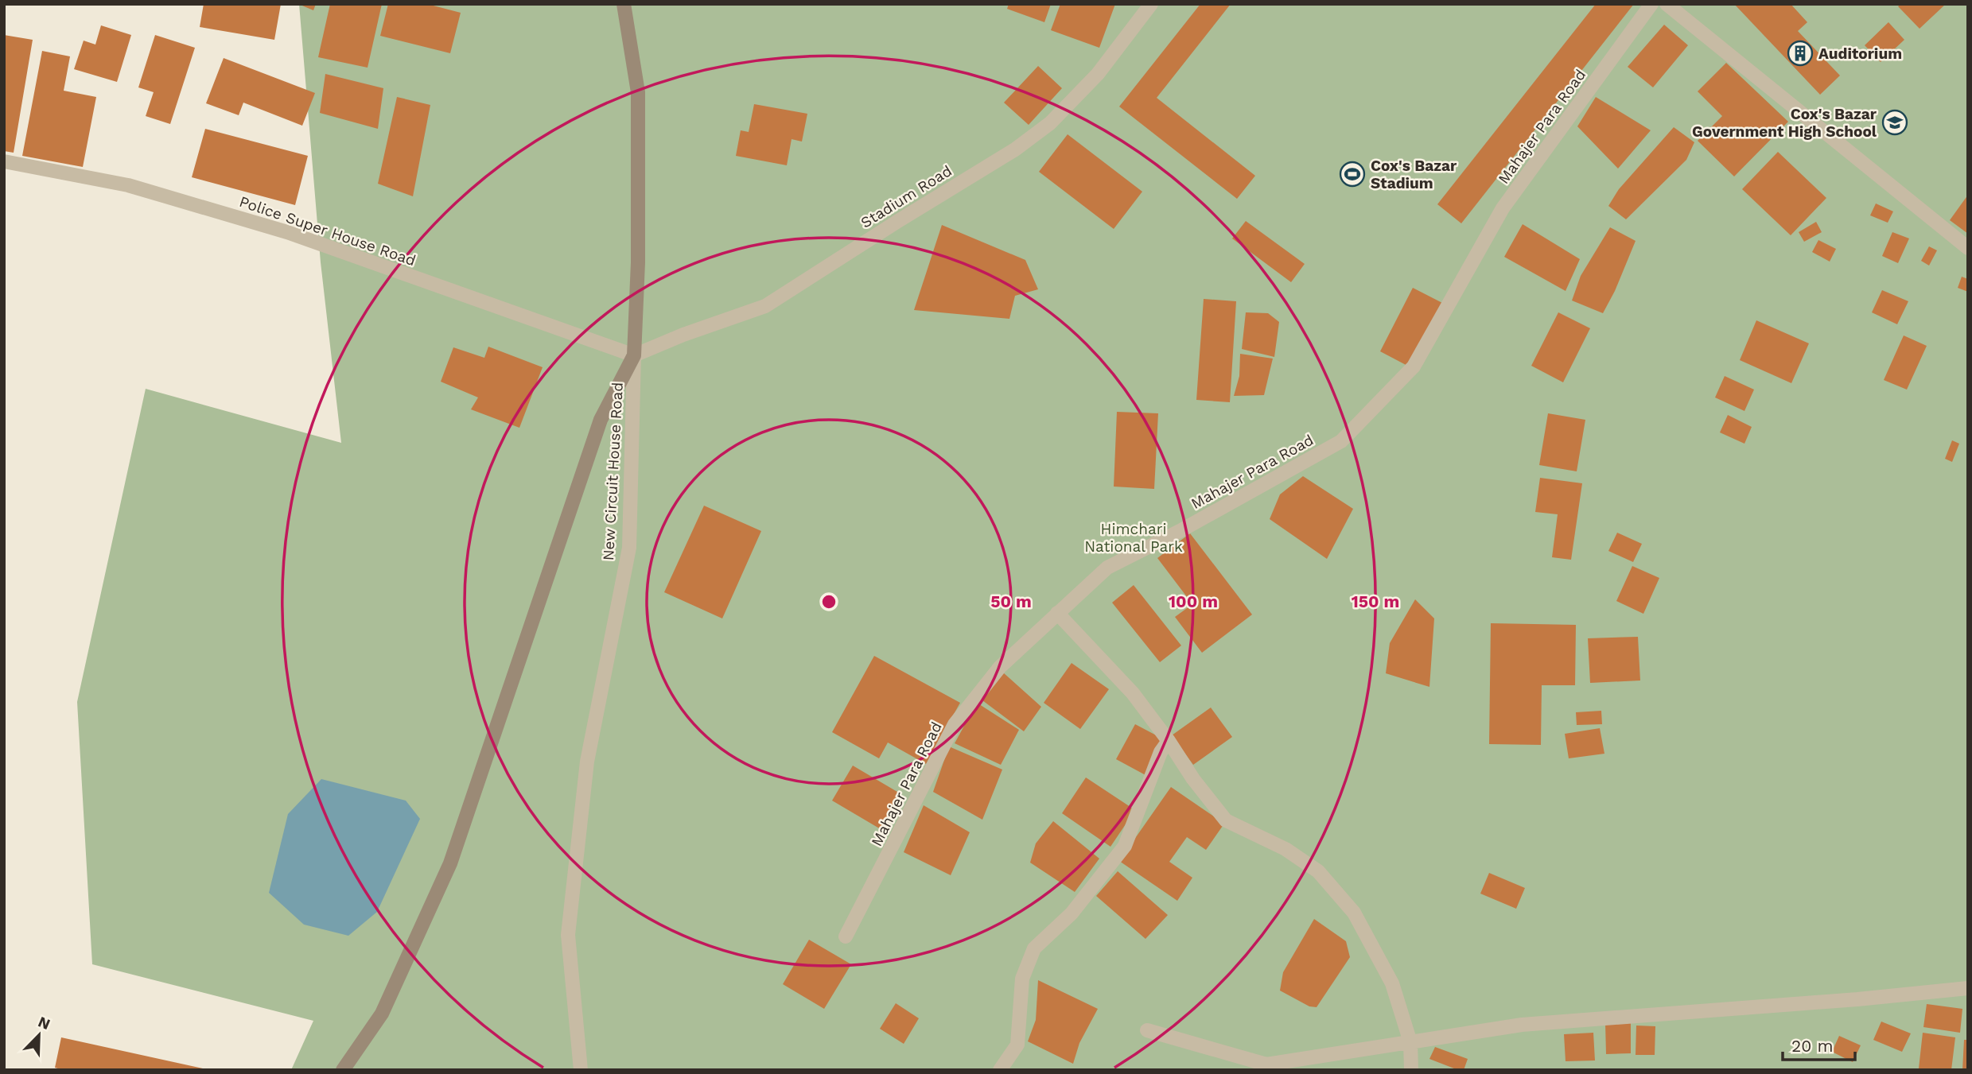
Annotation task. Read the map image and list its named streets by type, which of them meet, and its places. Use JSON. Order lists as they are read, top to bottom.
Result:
{
  "streets": {
    "street": [
      "Mahajer Para Road",
      "Stadium Road",
      "Police Super House Road",
      "New Circuit House Road"
    ]
  },
  "crossings": [
    ["Stadium Road", "Police Super House Road"],
    ["Stadium Road", "New Circuit House Road"],
    ["Police Super House Road", "New Circuit House Road"]
  ],
  "parks": ["Himchari National Park"],
  "places": {
    "building": ["Auditorium"],
    "school or university": ["Cox's Bazar Government High School"],
    "sports": ["Cox's Bazar Stadium"]
  },
  "scale_bar": "20 m",
  "north": "top right",
  "rings": ["50 m", "100 m", "150 m"]
}
